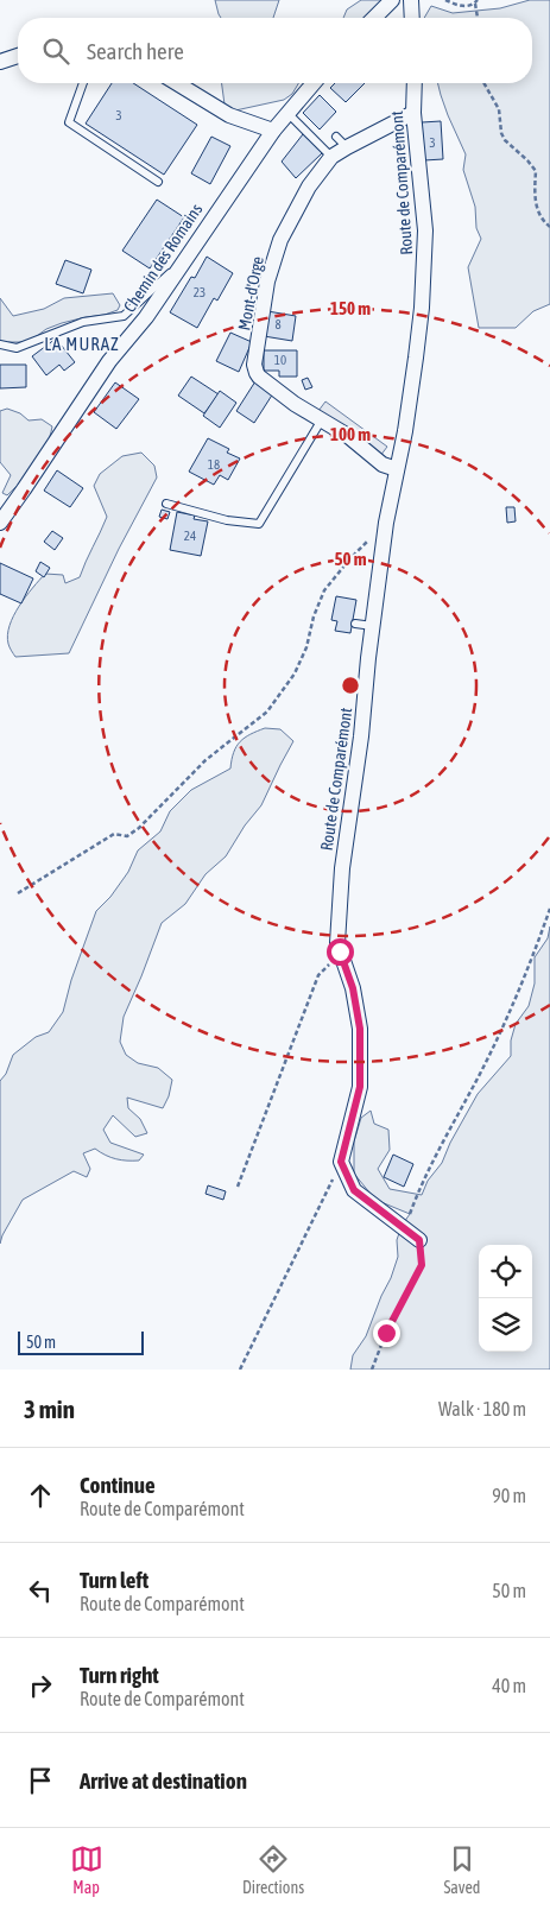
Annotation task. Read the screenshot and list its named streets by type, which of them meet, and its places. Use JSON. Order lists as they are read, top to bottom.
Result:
{
  "streets": {
    "street": ["Route de Comparémont", "Chemin des Romains", "Mont-d'Orge"]
  },
  "crossings": [
    ["Route de Comparémont", "Mont-d'Orge"]
  ],
  "districts": ["LA MURAZ"],
  "house_numbers": [
    "3",
    "3",
    "23",
    "8",
    "10",
    "18",
    "24"
  ],
  "scale_bar": "50 m",
  "page": {
    "search": "Search here",
    "scale": "50 m",
    "heading": ["3 min", "Walk · 180 m"],
    "list": [
      ["Continue", "Route de Comparémont", "90 m"],
      ["Turn left", "Route de Comparémont", "50 m"],
      ["Turn right", "Route de Comparémont", "40 m"],
      "Arrive at destination"
    ],
    "nav": ["Map", "Directions", "Saved"]
  },
  "rings": ["150 m", "100 m", "50 m"]
}
